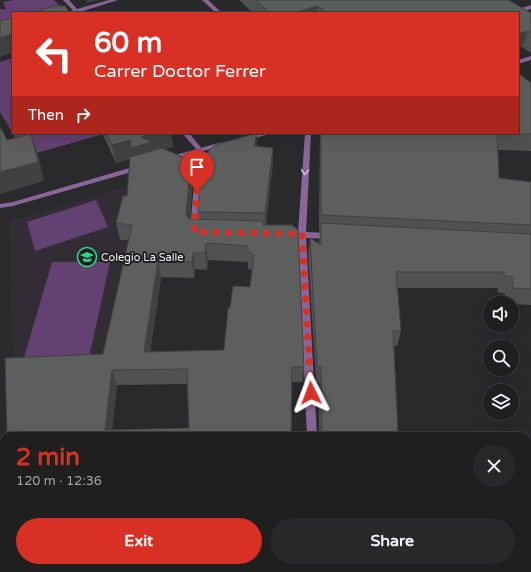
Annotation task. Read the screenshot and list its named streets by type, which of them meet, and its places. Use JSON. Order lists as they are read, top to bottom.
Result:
{
  "places": {
    "school or university": ["Colegio La Salle"]
  },
  "page": {
    "turn": ["60 m", "Carrer Doctor Ferrer"],
    "then": "Then",
    "heading": ["2 min", "120 m · 12:36"],
    "buttons": ["Exit", "Share"]
  }
}
